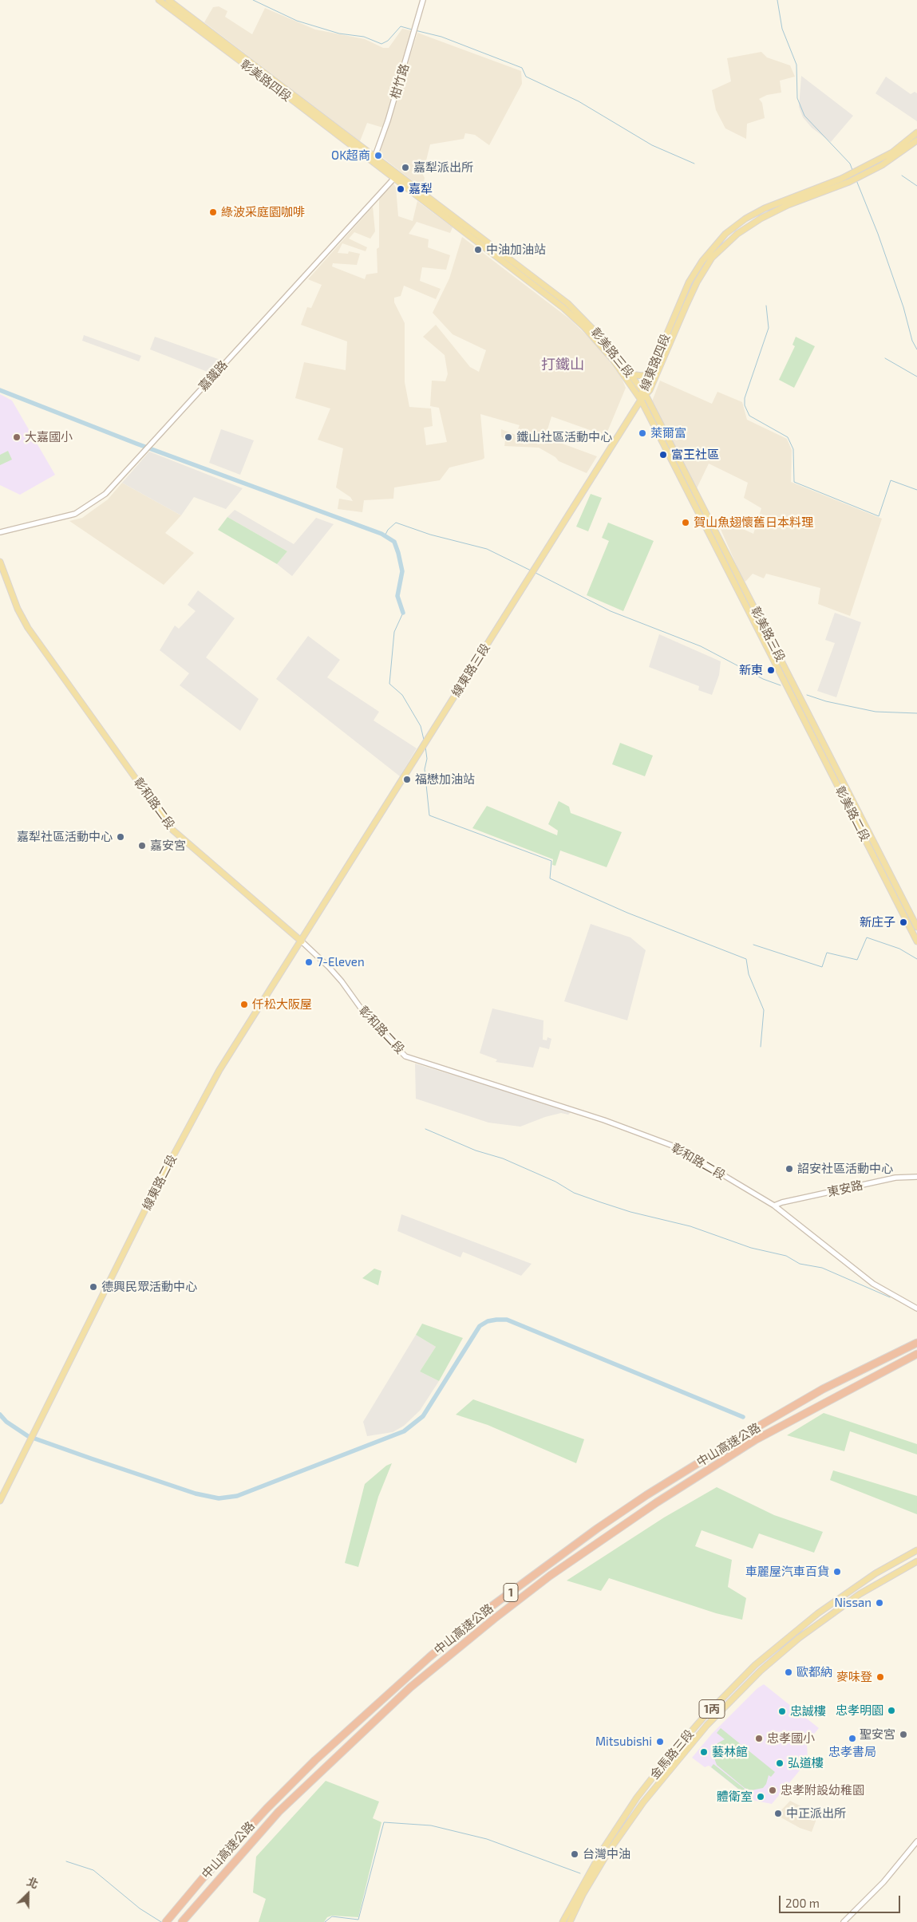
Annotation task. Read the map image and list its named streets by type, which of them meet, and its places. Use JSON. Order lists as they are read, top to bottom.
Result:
{
  "streets": {
    "highway": ["中山高速公路", "1"],
    "main road": [
      "彰美路四段",
      "彰美路三段",
      "線東路四段",
      "線東路三段",
      "彰和路二段",
      "彰美路二段",
      "線東路二段",
      "1丙",
      "金馬路三段"
    ],
    "street": ["柑竹路", "嘉鐵路", "東安路"]
  },
  "crossings": [
    ["彰美路四段", "柑竹路"],
    ["彰美路四段", "彰美路三段"],
    ["柑竹路", "彰美路三段"],
    ["彰美路三段", "線東路四段"],
    ["彰美路三段", "嘉鐵路"],
    ["彰美路三段", "線東路三段"],
    ["彰美路三段", "彰美路二段"],
    ["線東路四段", "線東路三段"],
    ["線東路三段", "彰和路二段"],
    ["線東路三段", "線東路二段"],
    ["彰和路二段", "線東路二段"],
    ["彰和路二段", "東安路"]
  ],
  "districts": ["打鐵山"],
  "places": [
    "OK超商",
    "嘉犁派出所",
    "嘉犁",
    "綠波采庭園咖啡",
    "中油加油站",
    "萊爾富",
    "大嘉國小",
    "鐵山社區活動中心",
    "富王社區",
    "賀山魚翅懷舊日本料理",
    "新東",
    "福懋加油站",
    "嘉犁社區活動中心",
    "嘉安宮",
    "新庄子",
    "7-Eleven",
    "仟松大阪屋",
    "詔安社區活動中心",
    "德興民眾活動中心",
    "車麗屋汽車百貨",
    "Nissan",
    "歐都納",
    "麥味登",
    "忠孝明園",
    "忠誠樓",
    "聖安宮",
    "忠孝國小",
    "忠孝書局",
    "Mitsubishi",
    "藝林館",
    "弘道樓",
    "忠孝附設幼稚園",
    "體衛室",
    "中正派出所",
    "台灣中油"
  ],
  "scale_bar": "200 m",
  "north": "top right"
}
